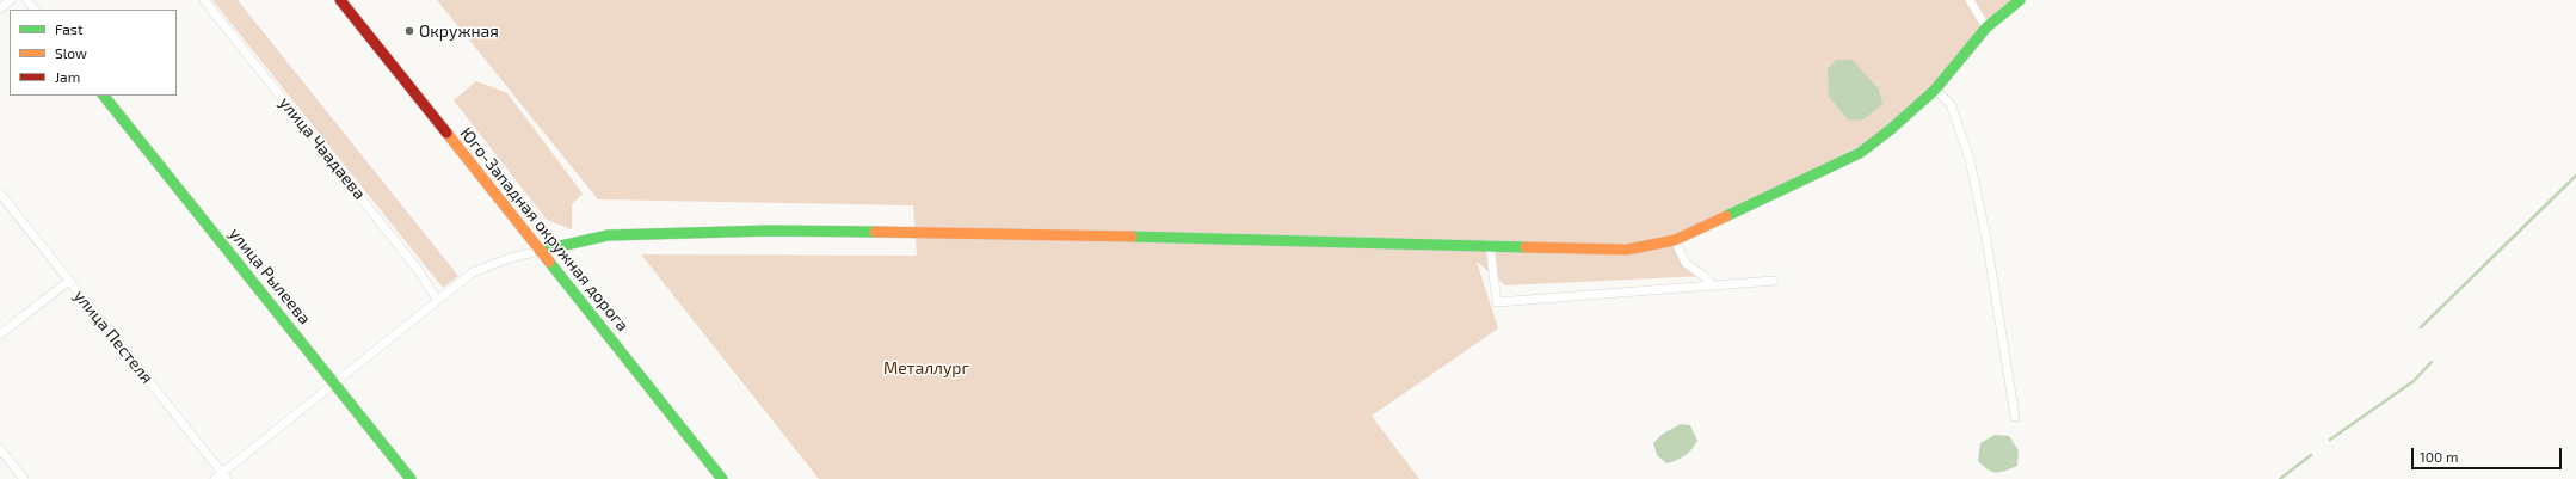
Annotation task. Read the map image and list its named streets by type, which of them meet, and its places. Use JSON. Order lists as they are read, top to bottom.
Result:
{
  "streets": {
    "main road": ["Юго-Западная окружная дорога", "улица Рылеева"],
    "street": ["улица Чаадаева", "улица Пестеля"]
  },
  "parks": ["Металлург"],
  "places": ["Окружная"],
  "legend": ["Fast", "Slow", "Jam"],
  "scale_bar": "100 m"
}
